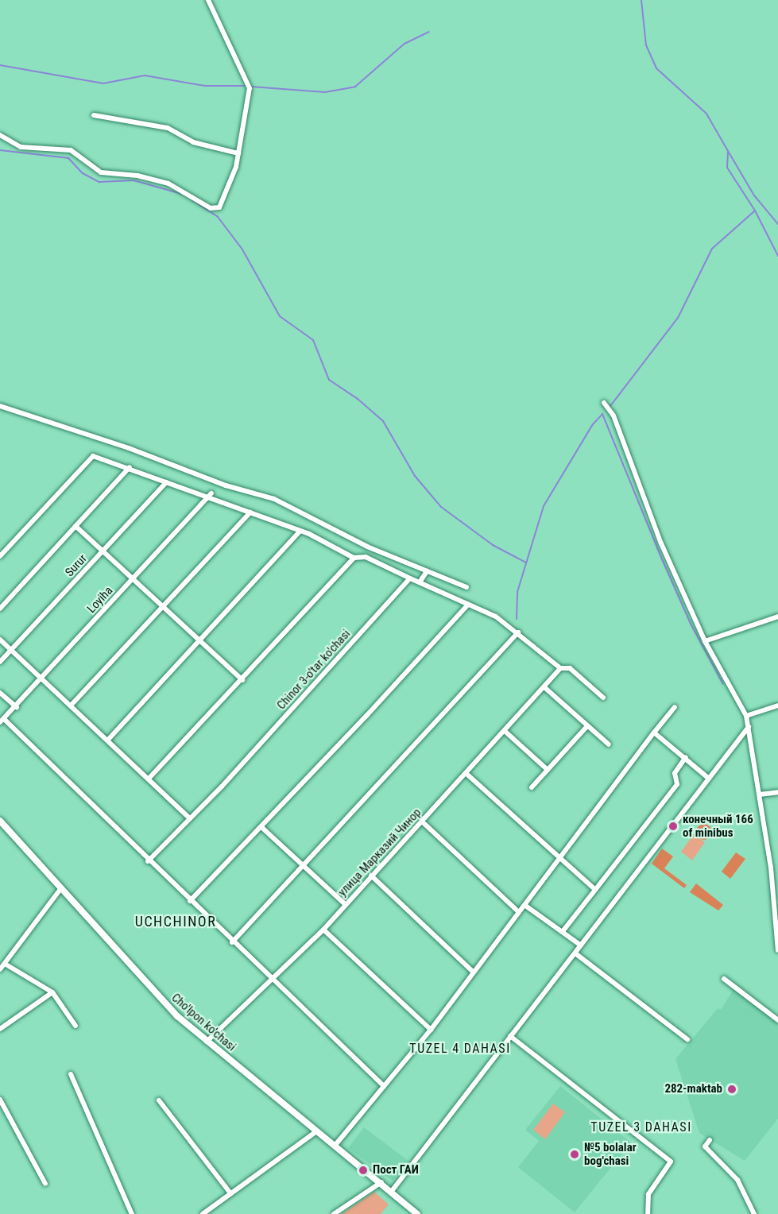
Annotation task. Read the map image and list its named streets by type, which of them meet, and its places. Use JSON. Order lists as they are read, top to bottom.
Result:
{
  "streets": {
    "main road": ["Cho'lpon ko'chasi"],
    "street": [
      "Surur",
      "Loyiha",
      "Chinor 3-o'tar ko'chasi",
      "улица Марказий Чинор"
    ]
  },
  "crossings": [
    ["улица Марказий Чинор", "Cho'lpon ko'chasi"]
  ],
  "districts": ["UCHCHINOR", "TUZEL 4 DAHASI", "TUZEL 3 DAHASI"],
  "places": [
    "конечный 166 of minibus",
    "282-maktab",
    "№5 bolalar bog'chasi",
    "Пост ГАИ"
  ]
}
